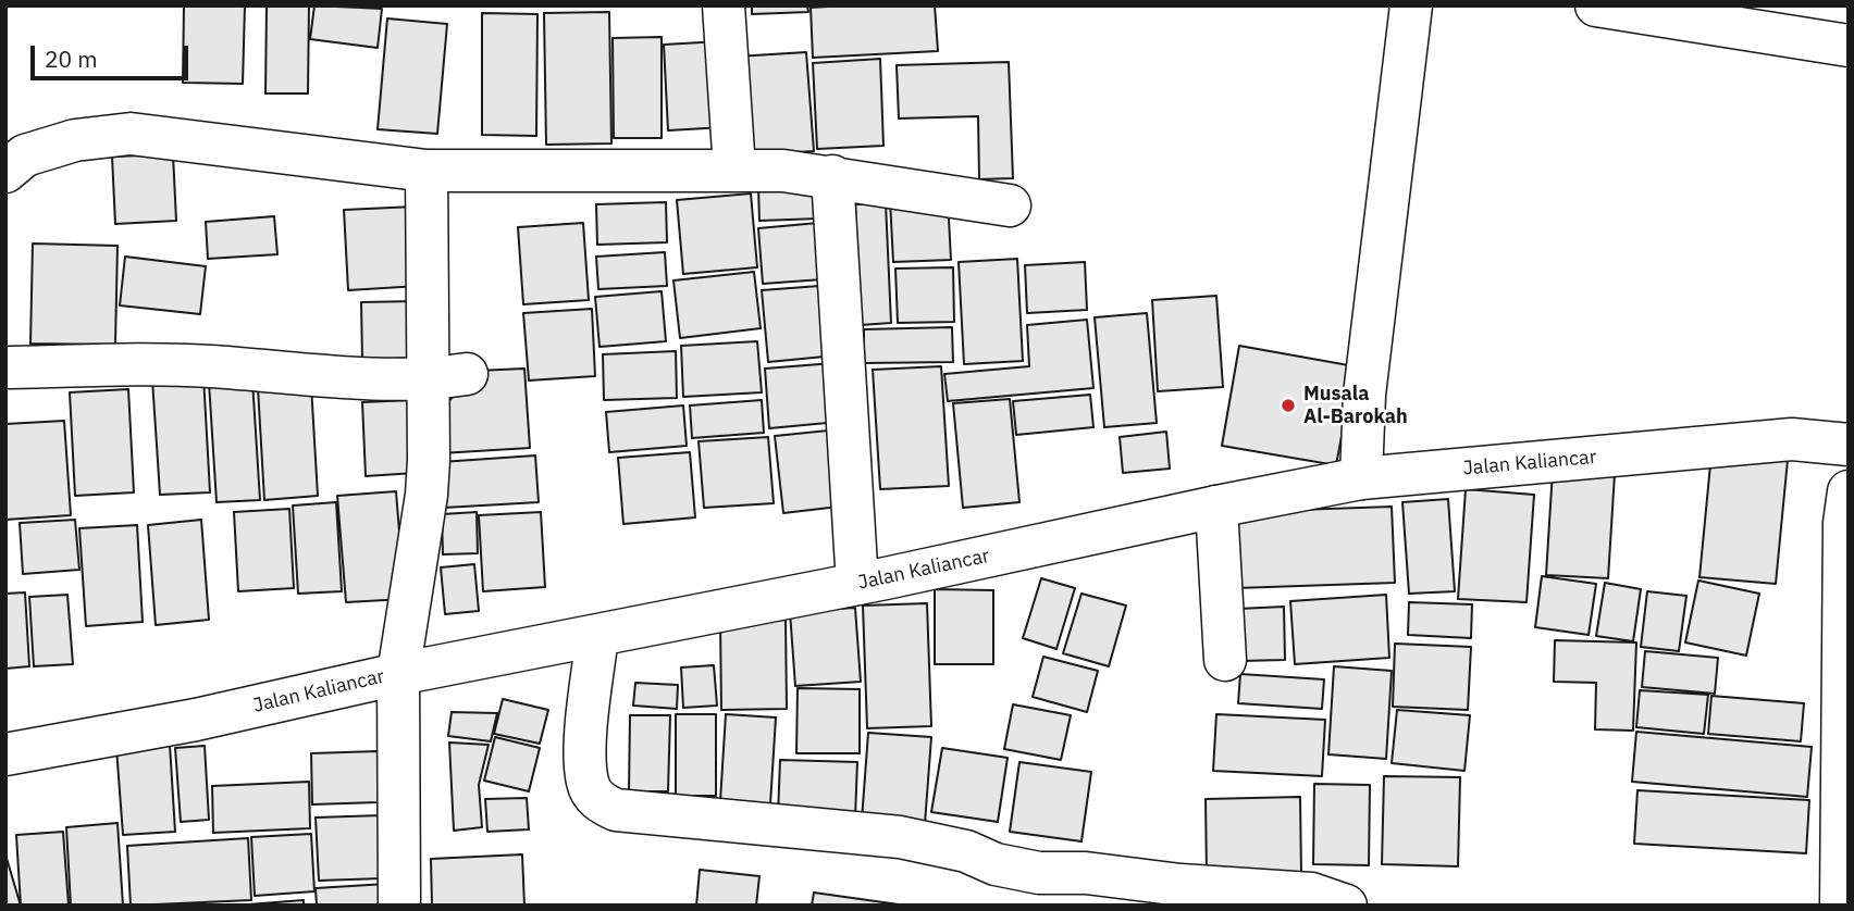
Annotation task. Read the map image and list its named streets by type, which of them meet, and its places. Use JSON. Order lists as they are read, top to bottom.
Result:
{
  "streets": {
    "street": ["Jalan Kaliancar"]
  },
  "places": ["Musala Al-Barokah"],
  "scale_bar": "20 m"
}
